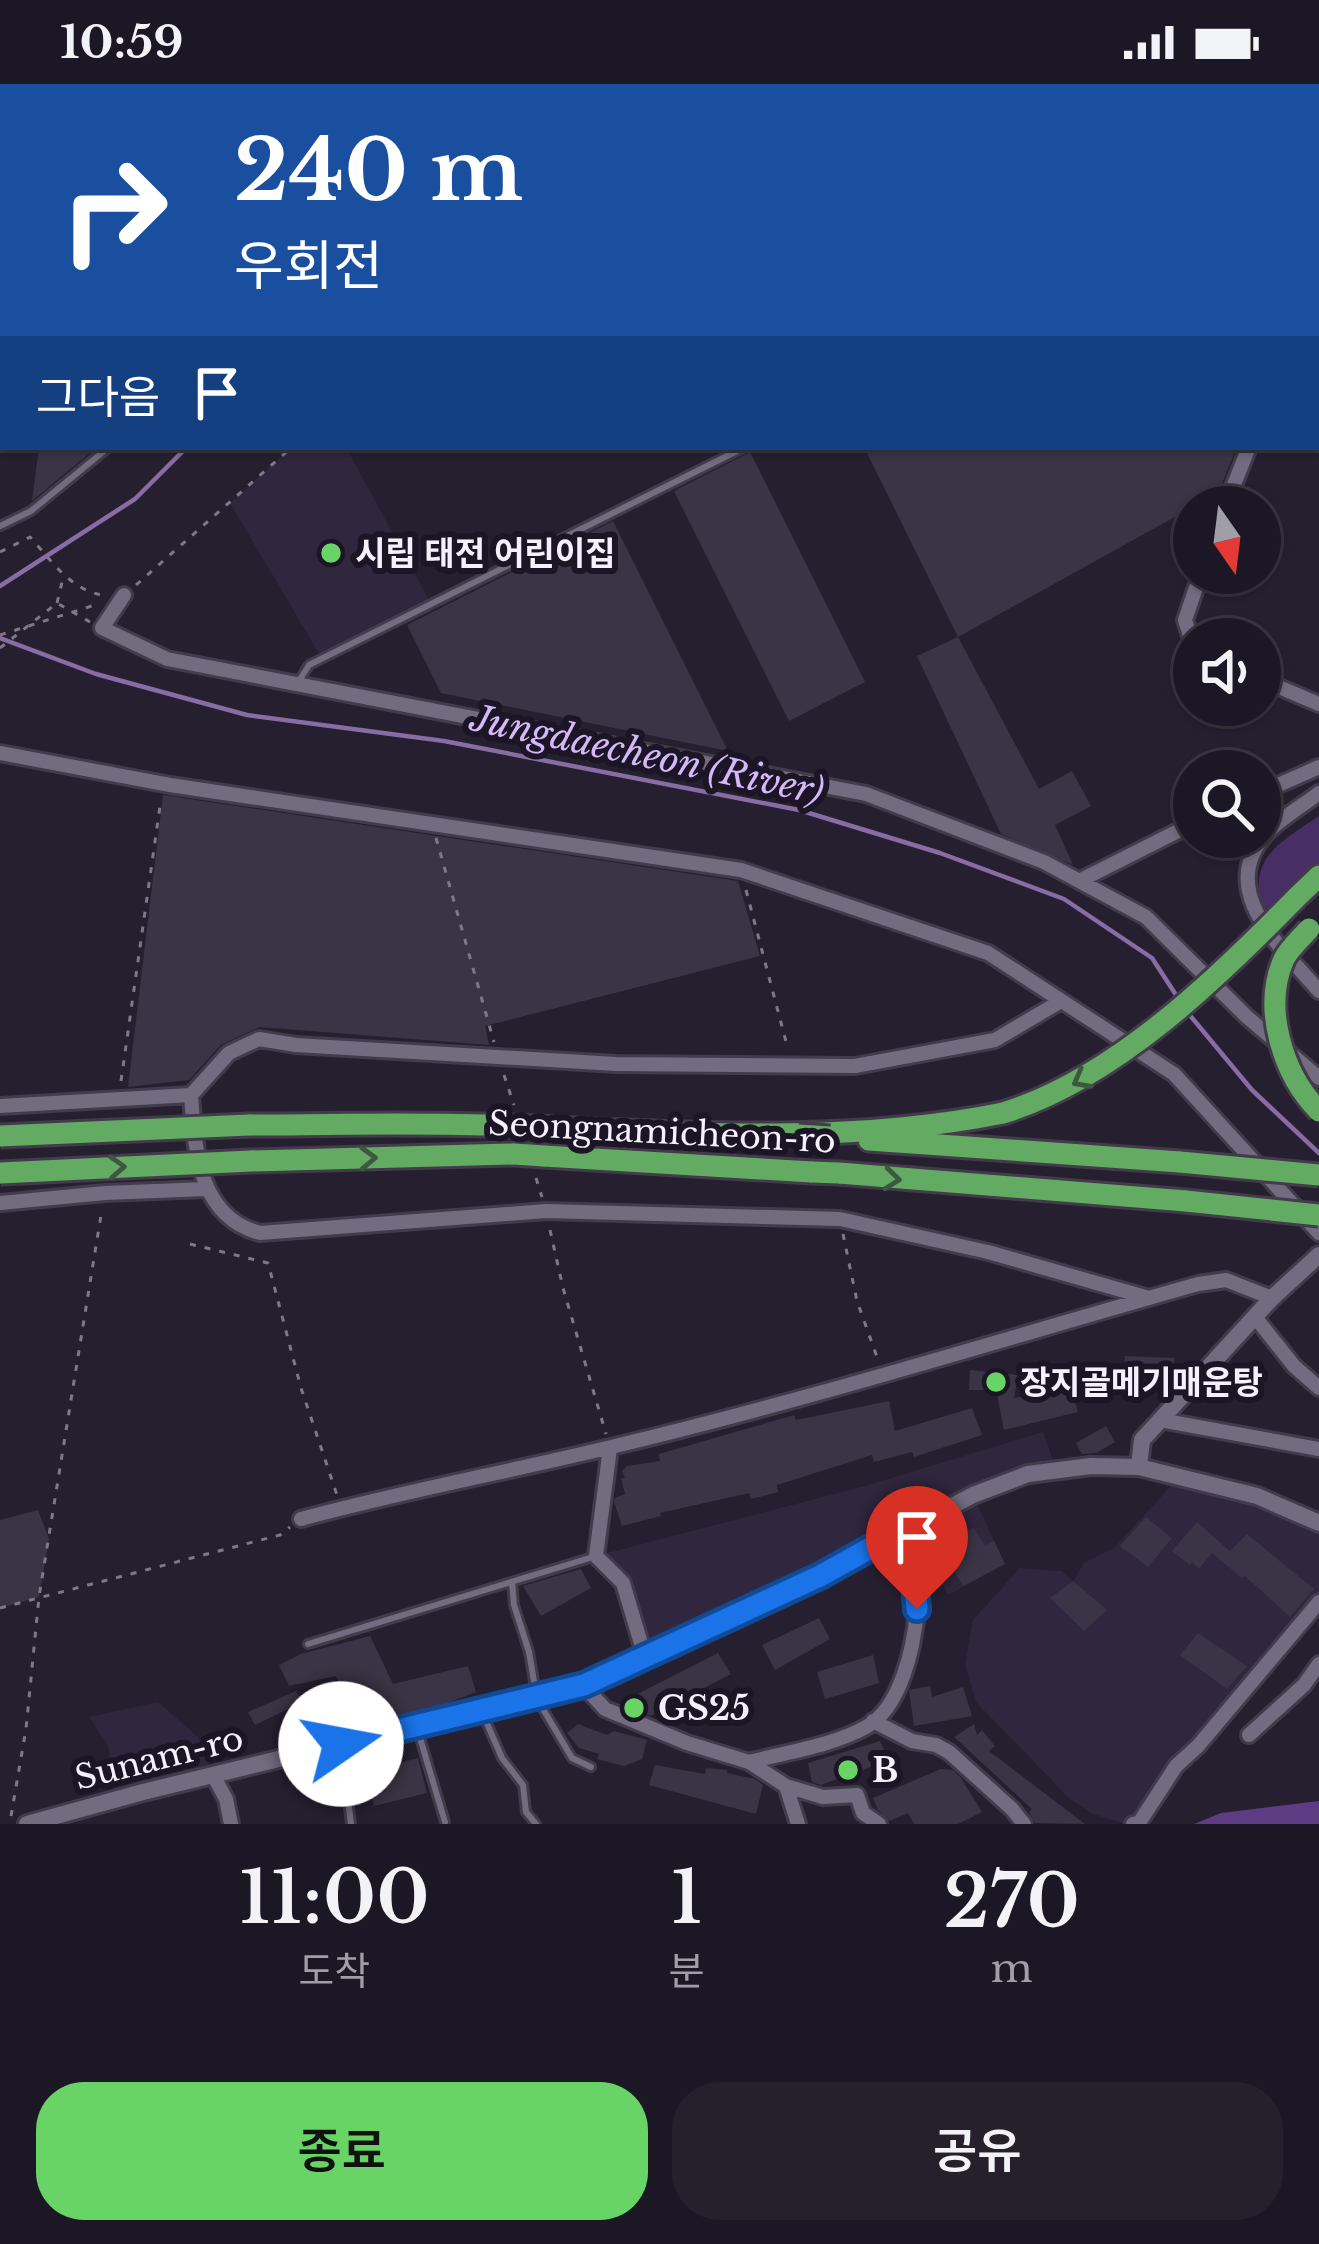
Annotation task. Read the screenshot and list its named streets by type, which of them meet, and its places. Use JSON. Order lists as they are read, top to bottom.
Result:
{
  "streets": {
    "highway": ["Seongnamicheon-ro"],
    "street": ["Sunam-ro"]
  },
  "water": ["Jungdaecheon (River)"],
  "places": [
    "시립 태전 어린이집",
    "장지골메기매운탕",
    "GS25",
    "B"
  ],
  "north": "bottom",
  "page": {
    "status": "10:59",
    "turn": ["240 m", "우회전"],
    "then": "그다음",
    "eta": [
      "11:00",
      "도착",
      "1",
      "분",
      "270",
      "m"
    ],
    "buttons": ["종료", "공유"]
  }
}
